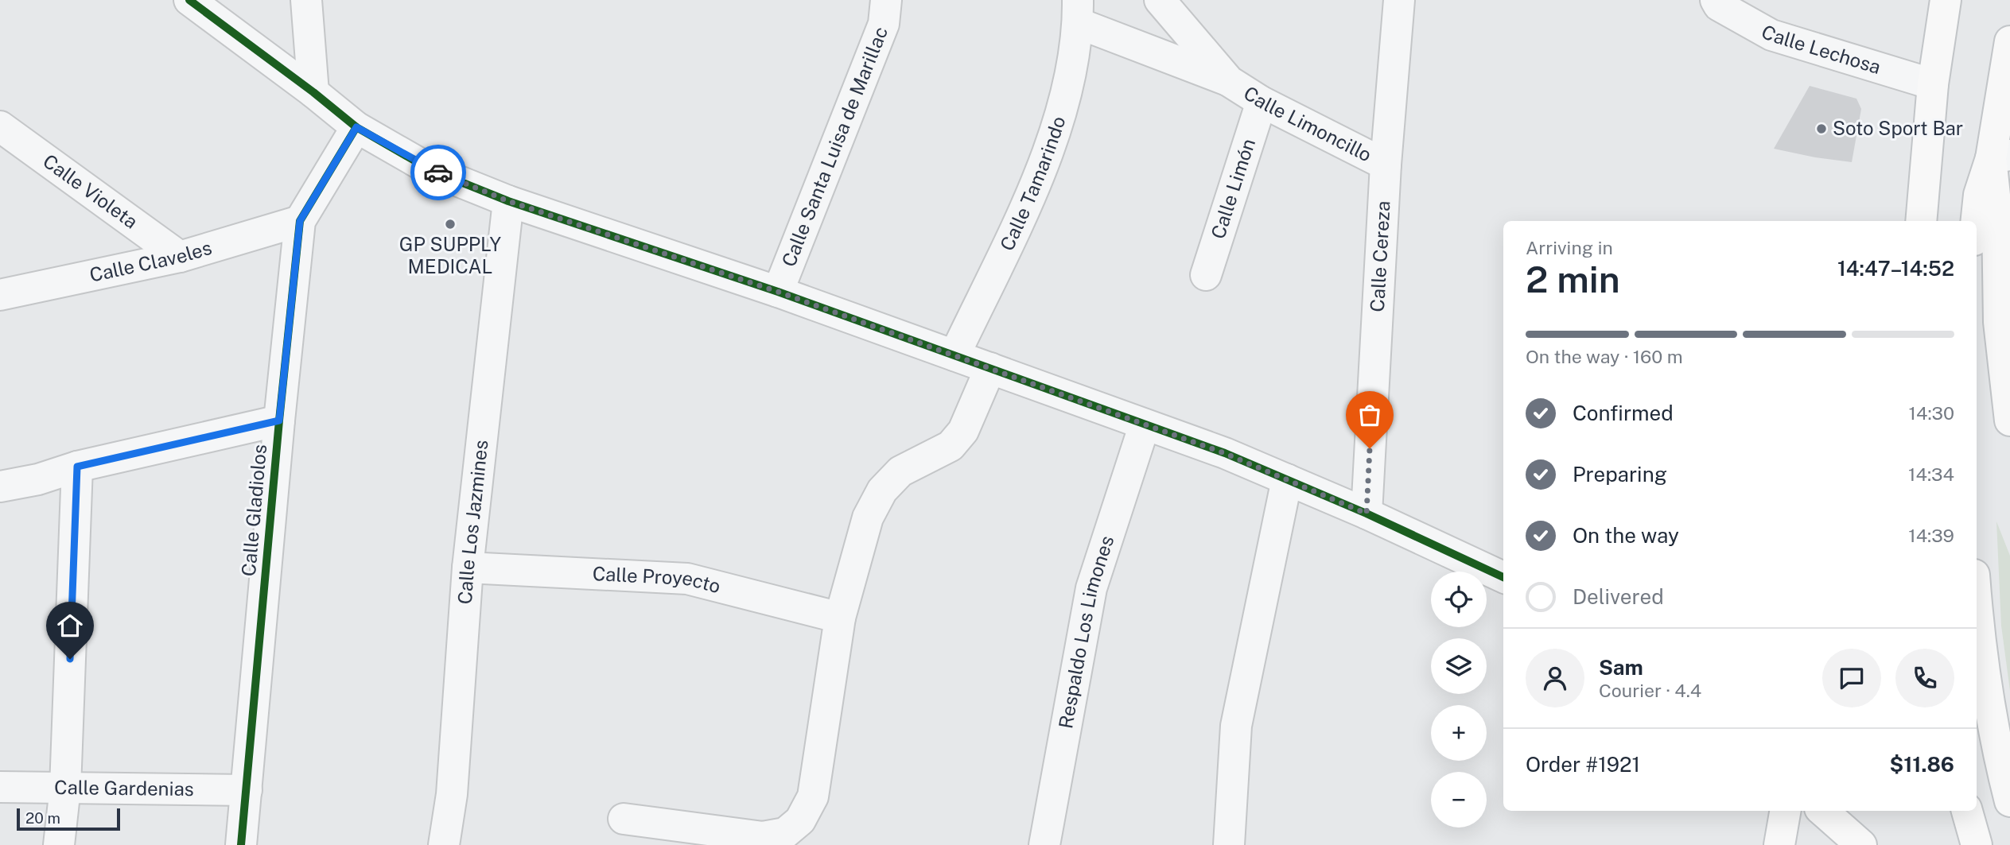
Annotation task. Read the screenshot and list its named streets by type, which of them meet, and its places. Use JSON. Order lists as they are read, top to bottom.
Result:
{
  "streets": {
    "street": [
      "Calle Lechosa",
      "Calle Limoncillo",
      "Calle Santa Luisa de Marillac",
      "Calle Tamarindo",
      "Calle Limón",
      "Calle Violeta",
      "Calle Cereza",
      "Calle Claveles",
      "Calle Gladiolos",
      "Calle Los Jazmines",
      "Calle Proyecto",
      "Respaldo Los Limones",
      "Calle Gardenias"
    ]
  },
  "crossings": [
    ["Calle Limoncillo", "Calle Tamarindo"],
    ["Calle Limoncillo", "Calle Limón"],
    ["Calle Limoncillo", "Calle Cereza"],
    ["Calle Violeta", "Calle Claveles"],
    ["Calle Claveles", "Calle Gladiolos"],
    ["Calle Gladiolos", "Calle Gardenias"],
    ["Calle Los Jazmines", "Calle Proyecto"]
  ],
  "places": ["Soto Sport Bar", "GP SUPPLY MEDICAL"],
  "scale_bar": "20 m",
  "page": {
    "heading": ["2 min", "Arriving in", "14:47–14:52"],
    "panel": [
      "Sam",
      "Courier · 4.4",
      "Order #1921",
      "$11.86"
    ],
    "bar": "On the way · 160 m",
    "list": [
      ["Confirmed", "14:30"],
      ["Preparing", "14:34"],
      ["On the way", "14:39"],
      "Delivered"
    ],
    "map_buttons": ["+", "−"],
    "scale": "20 m"
  }
}
